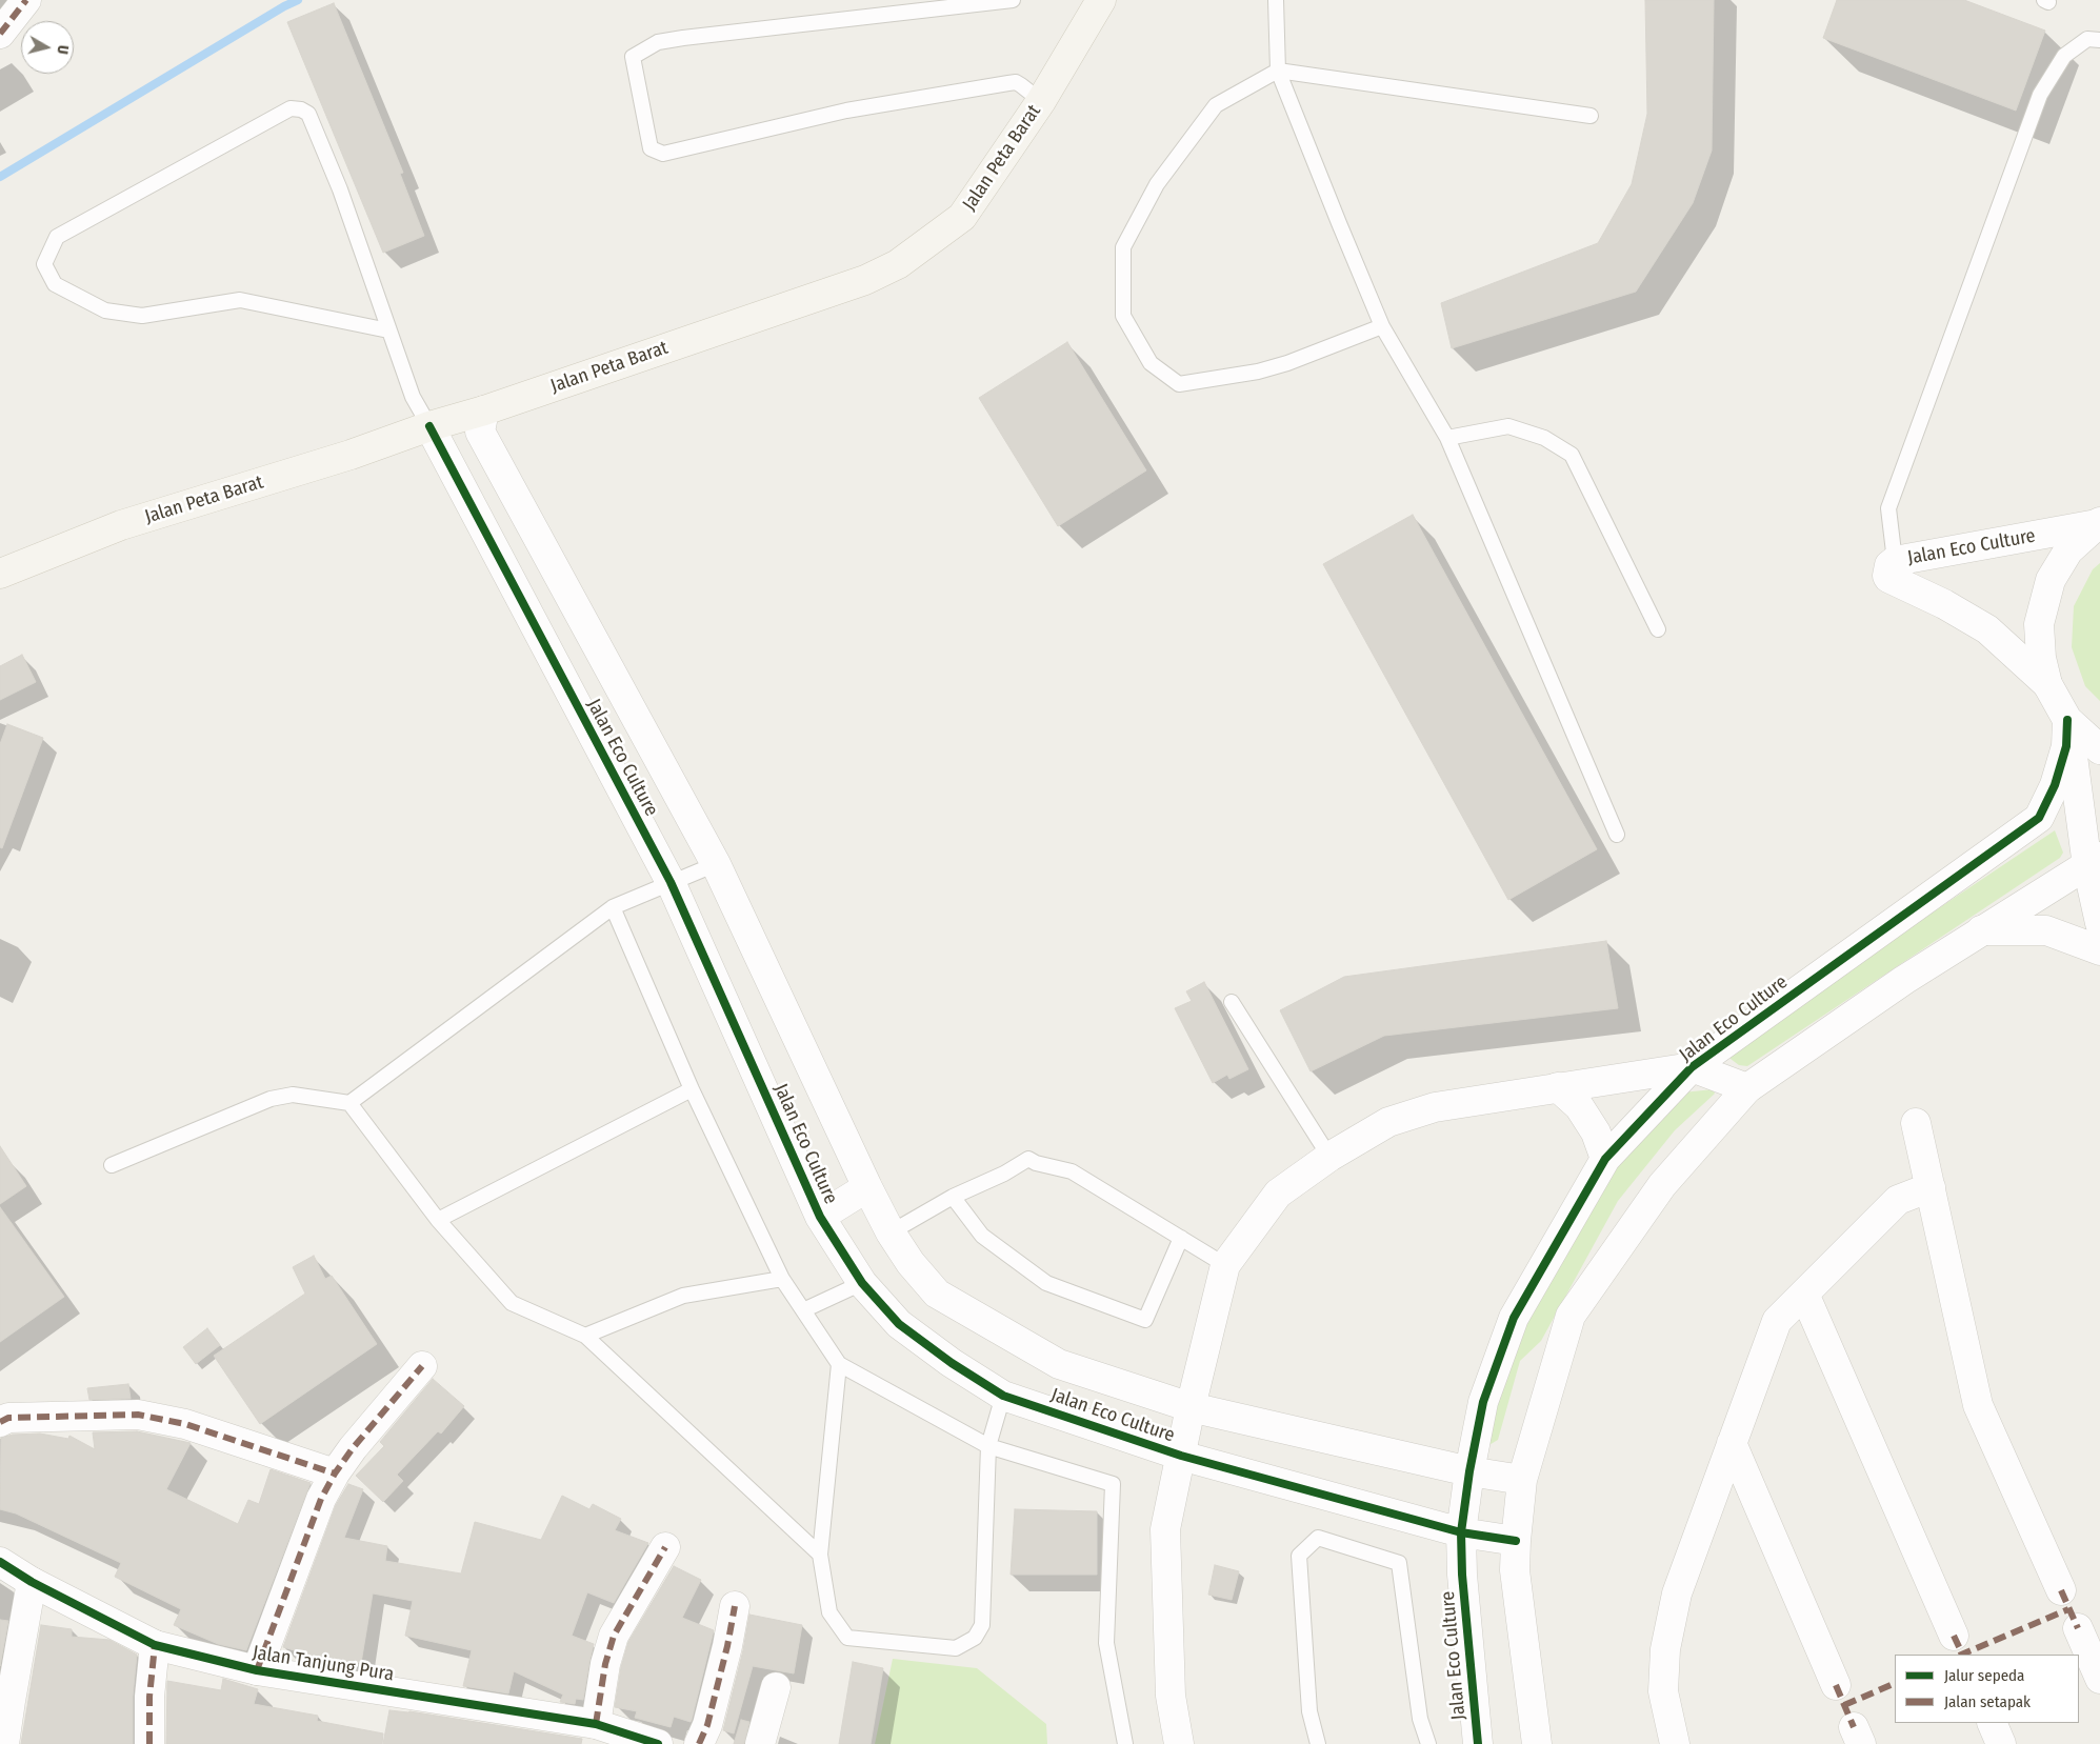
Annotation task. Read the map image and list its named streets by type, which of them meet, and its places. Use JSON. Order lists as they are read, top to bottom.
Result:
{
  "streets": {
    "main road": ["Jalan Peta Barat"],
    "street": ["Jalan Eco Culture", "Jalan Tanjung Pura"]
  },
  "crossings": [
    ["Jalan Peta Barat", "Jalan Eco Culture"]
  ],
  "legend": ["Jalur sepeda", "Jalan setapak"],
  "north": "right"
}
